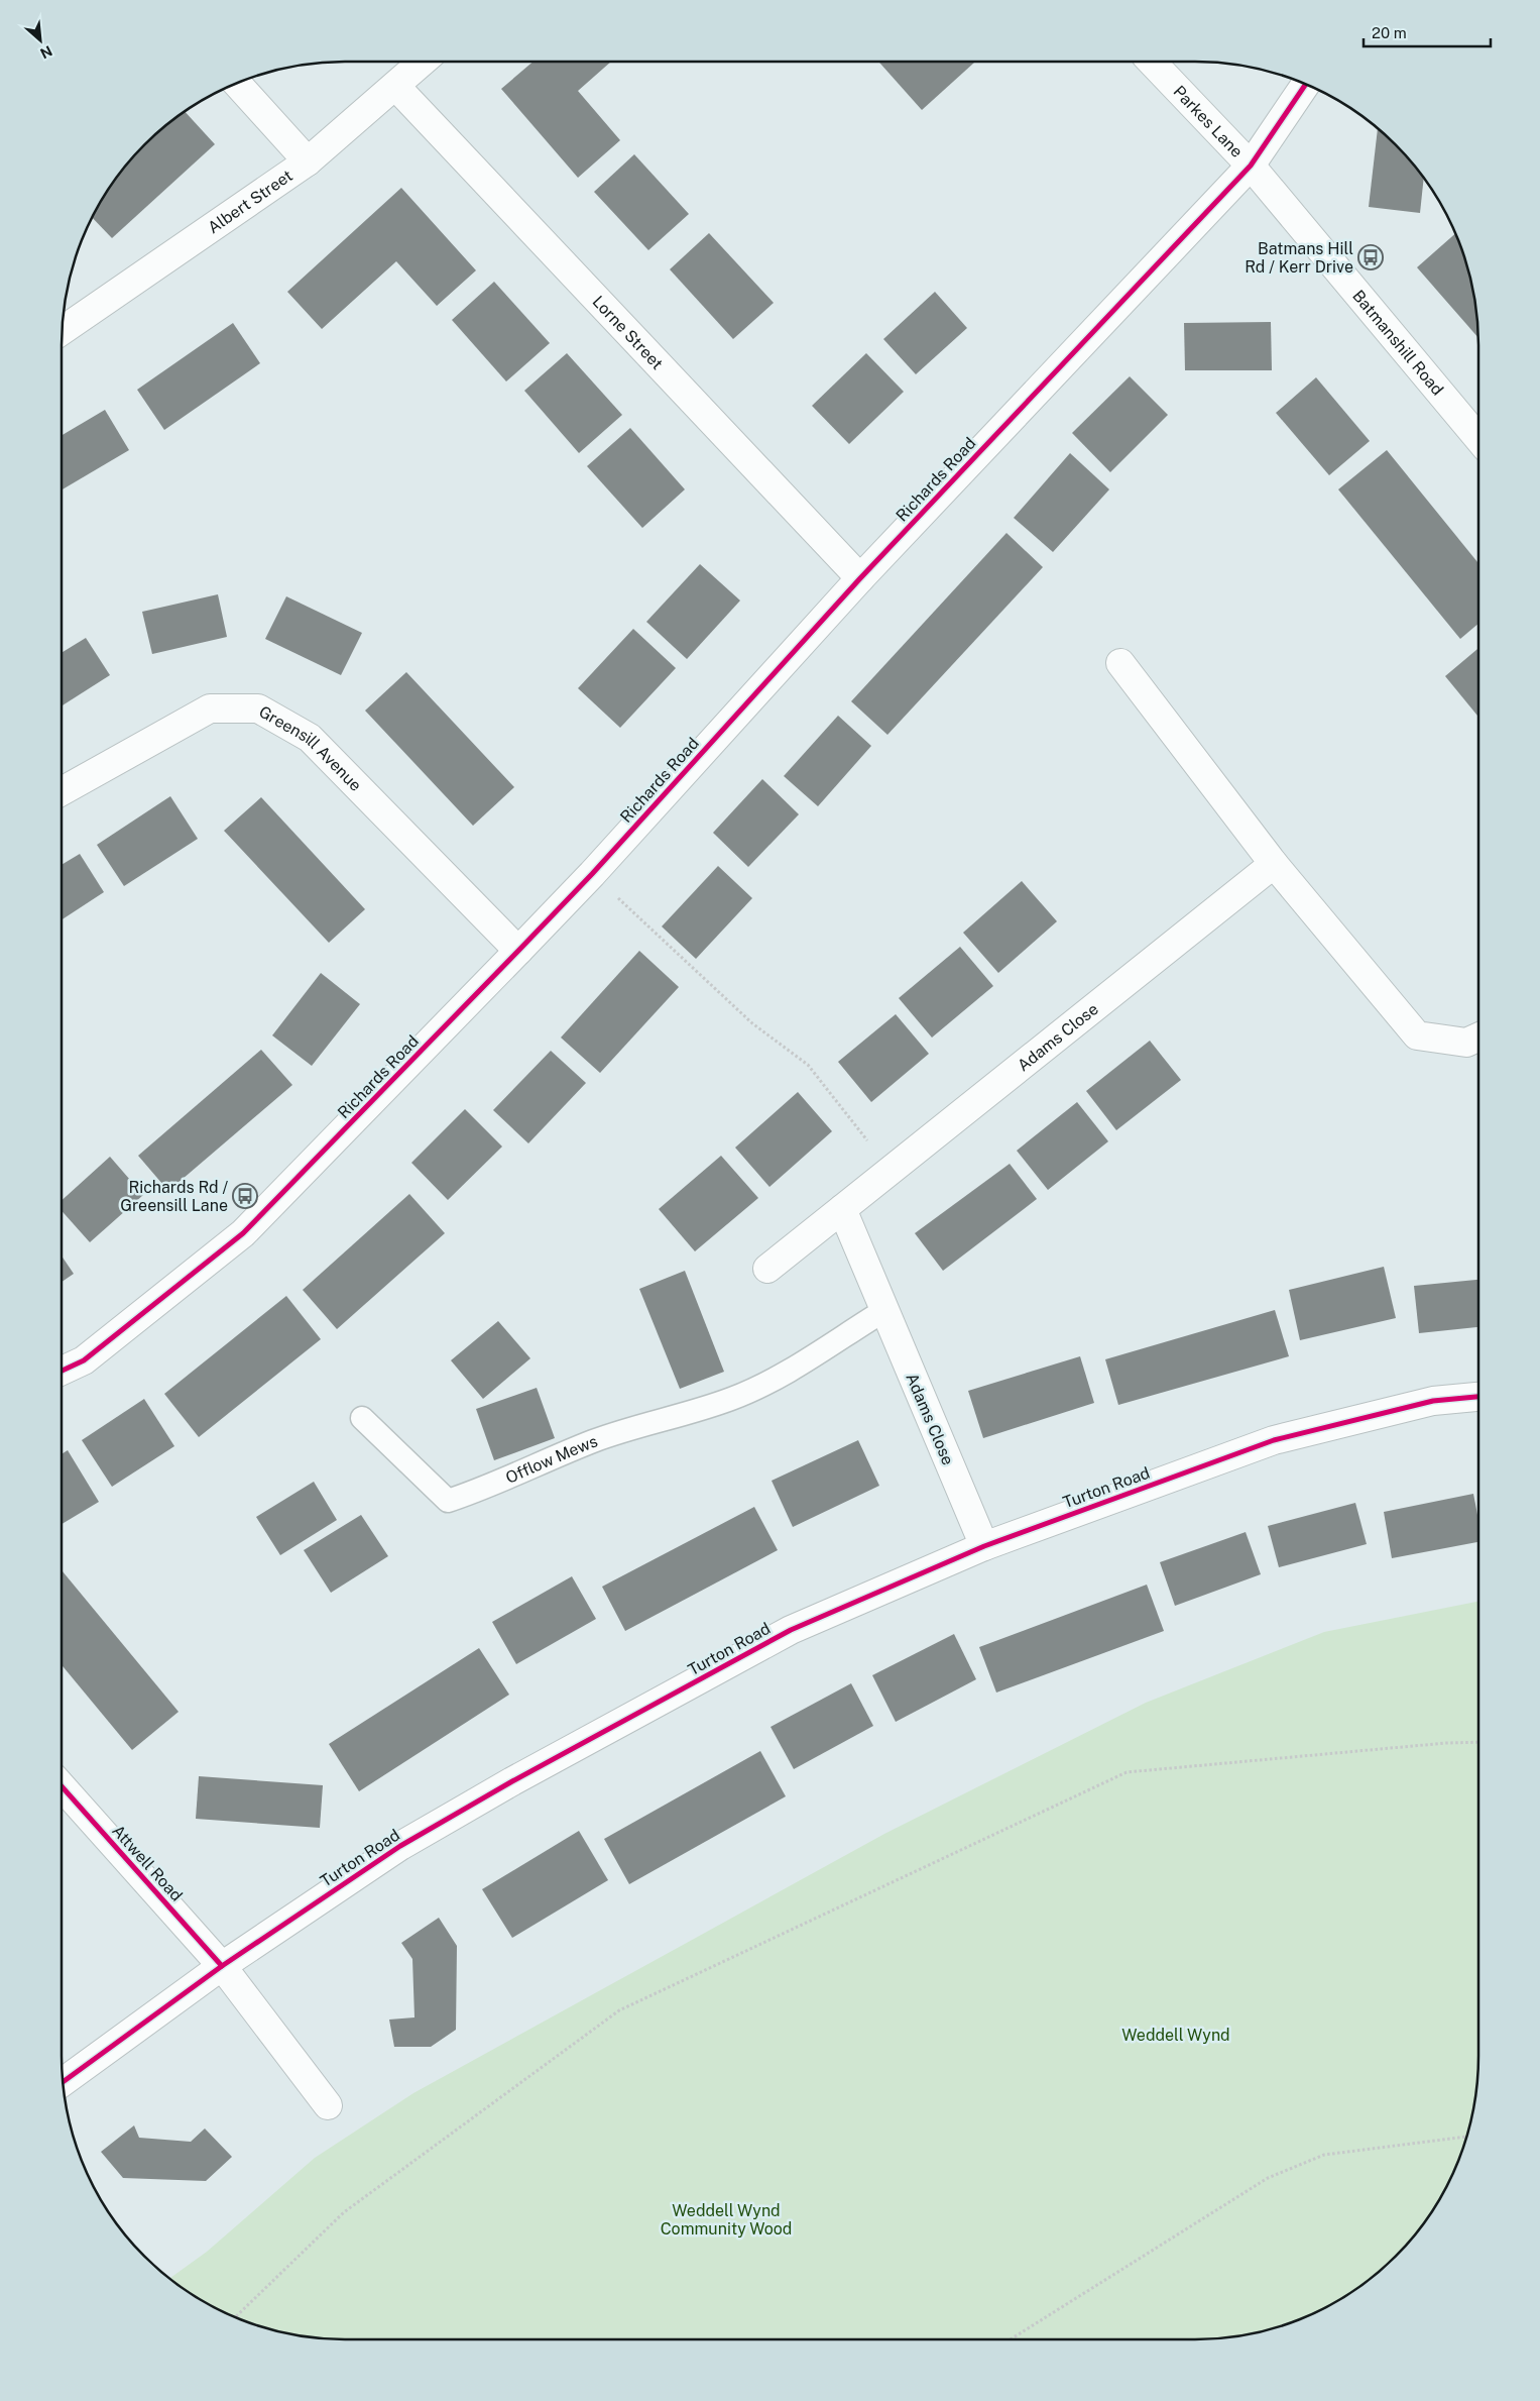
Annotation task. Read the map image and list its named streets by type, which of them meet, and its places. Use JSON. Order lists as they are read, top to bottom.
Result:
{
  "streets": {
    "street": [
      "Parkes Lane",
      "Albert Street",
      "Lorne Street",
      "Batmanshill Road",
      "Richards Road",
      "Greensill Avenue",
      "Adams Close",
      "Turton Road",
      "Attwell Road"
    ],
    "lane": ["Offlow Mews"]
  },
  "crossings": [
    ["Parkes Lane", "Batmanshill Road"],
    ["Parkes Lane", "Richards Road"],
    ["Albert Street", "Lorne Street"],
    ["Lorne Street", "Richards Road"],
    ["Batmanshill Road", "Richards Road"],
    ["Richards Road", "Greensill Avenue"],
    ["Adams Close", "Offlow Mews"],
    ["Adams Close", "Turton Road"],
    ["Turton Road", "Attwell Road"]
  ],
  "parks": ["Weddell Wynd", "Weddell Wynd Community Wood"],
  "places": {
    "bus stop": ["Batmans Hill Rd / Kerr Drive", "Richards Rd / Greensill Lane"]
  },
  "scale_bar": "20 m",
  "north": "bottom right"
}
